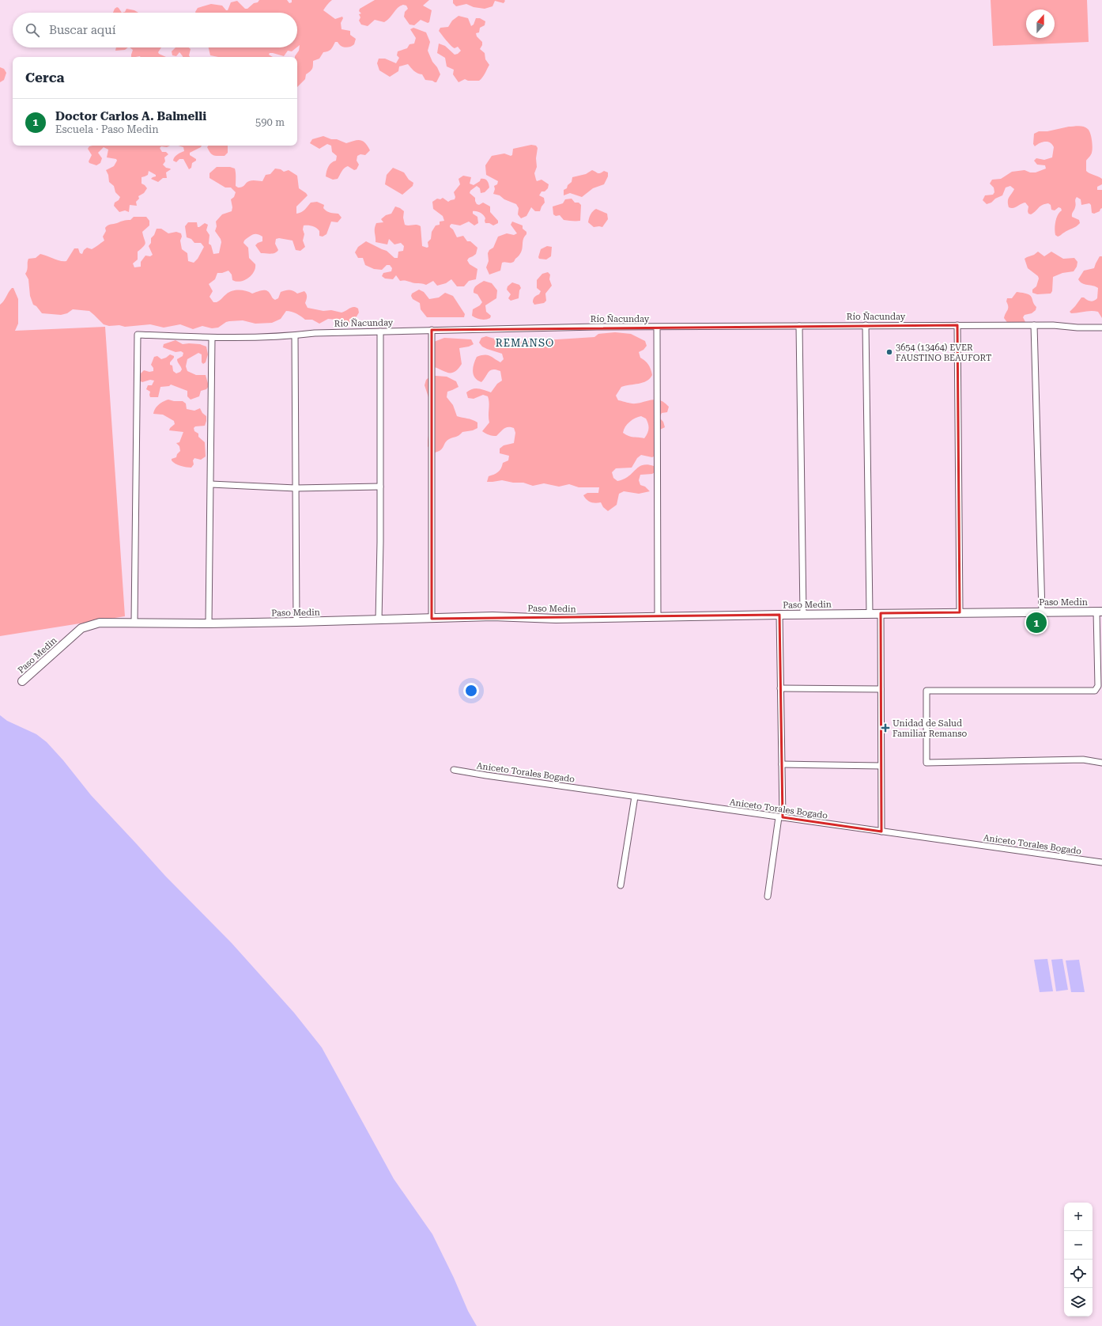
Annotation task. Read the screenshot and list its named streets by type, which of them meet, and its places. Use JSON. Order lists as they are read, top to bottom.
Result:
{
  "streets": {
    "street": ["Río Ñacunday", "Paso Medin", "Aniceto Torales Bogado"]
  },
  "crossings": [
    ["Río Ñacunday", "Paso Medin"]
  ],
  "districts": ["REMANSO"],
  "places": {
    "other": ["3654 (13464) EVER FAUSTINO BEAUFORT"],
    "health": ["Unidad de Salud Familiar Remanso"]
  },
  "north": "top",
  "page": {
    "search": "Buscar aquí",
    "heading": "Cerca",
    "list": [
      {
        "mark": "1",
        "name": "Doctor Carlos A. Balmelli",
        "note": "Escuela · Paso Medin",
        "value": "590 m"
      }
    ],
    "pins": "1",
    "map_buttons": ["+", "−"]
  }
}
